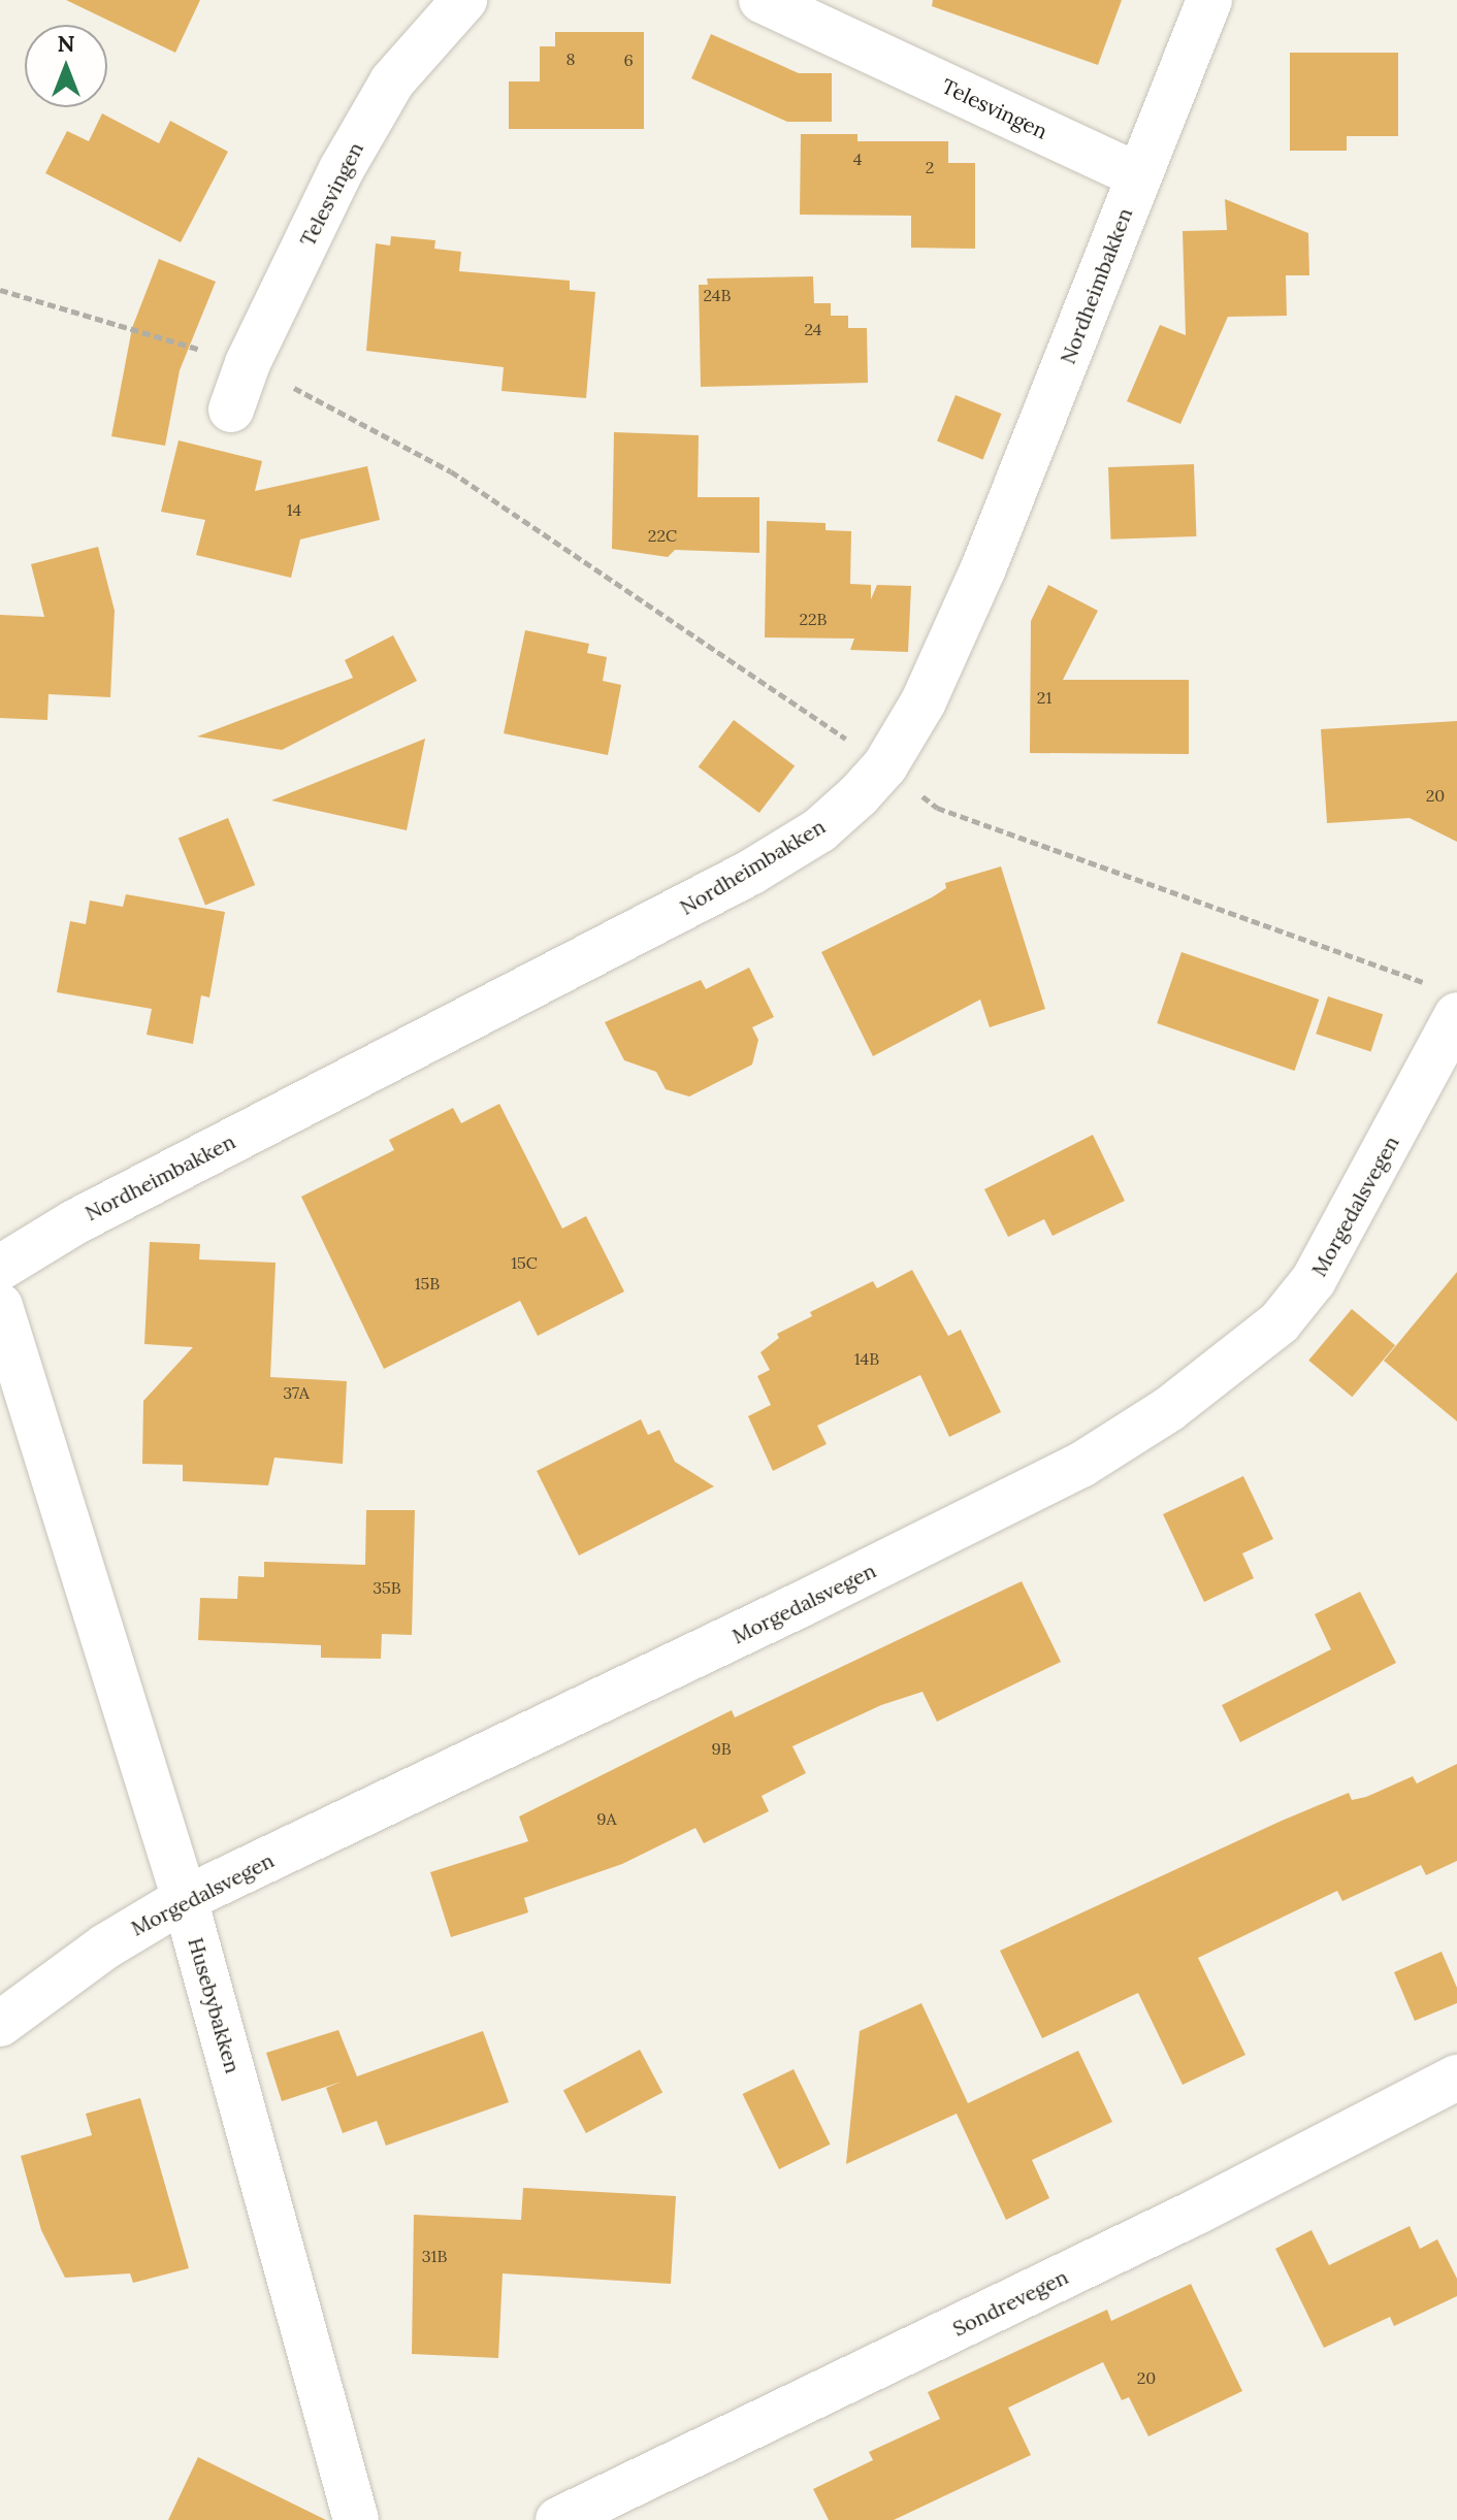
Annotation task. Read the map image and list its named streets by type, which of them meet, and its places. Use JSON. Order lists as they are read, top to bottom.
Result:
{
  "streets": {
    "street": [
      "Telesvingen",
      "Nordheimbakken",
      "Morgedalsvegen",
      "Husebybakken",
      "Sondrevegen"
    ]
  },
  "crossings": [
    ["Telesvingen", "Nordheimbakken"],
    ["Morgedalsvegen", "Husebybakken"]
  ],
  "house_numbers": [
    "8",
    "6",
    "4",
    "2",
    "24B",
    "24",
    "14",
    "22C",
    "22B",
    "21",
    "20",
    "15C",
    "15B",
    "14B",
    "37A",
    "35B",
    "9B",
    "9A",
    "31B",
    "20"
  ],
  "north": "top"
}
